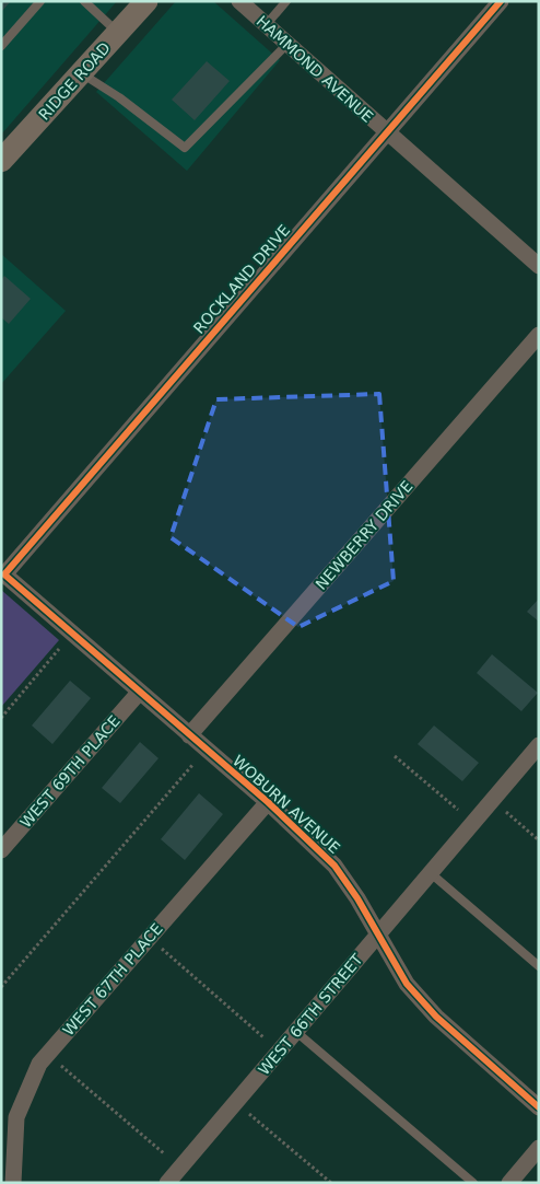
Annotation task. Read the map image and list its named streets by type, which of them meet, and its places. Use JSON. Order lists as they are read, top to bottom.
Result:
{
  "streets": {
    "main road": ["RIDGE ROAD"],
    "street": [
      "HAMMOND AVENUE",
      "ROCKLAND DRIVE",
      "NEWBERRY DRIVE",
      "WEST 69TH PLACE",
      "WOBURN AVENUE",
      "WEST 67TH PLACE",
      "WEST 66TH STREET"
    ]
  },
  "crossings": [
    ["HAMMOND AVENUE", "ROCKLAND DRIVE"],
    ["ROCKLAND DRIVE", "WOBURN AVENUE"],
    ["NEWBERRY DRIVE", "WOBURN AVENUE"],
    ["WEST 69TH PLACE", "WOBURN AVENUE"],
    ["WOBURN AVENUE", "WEST 67TH PLACE"],
    ["WOBURN AVENUE", "WEST 66TH STREET"]
  ]
}
